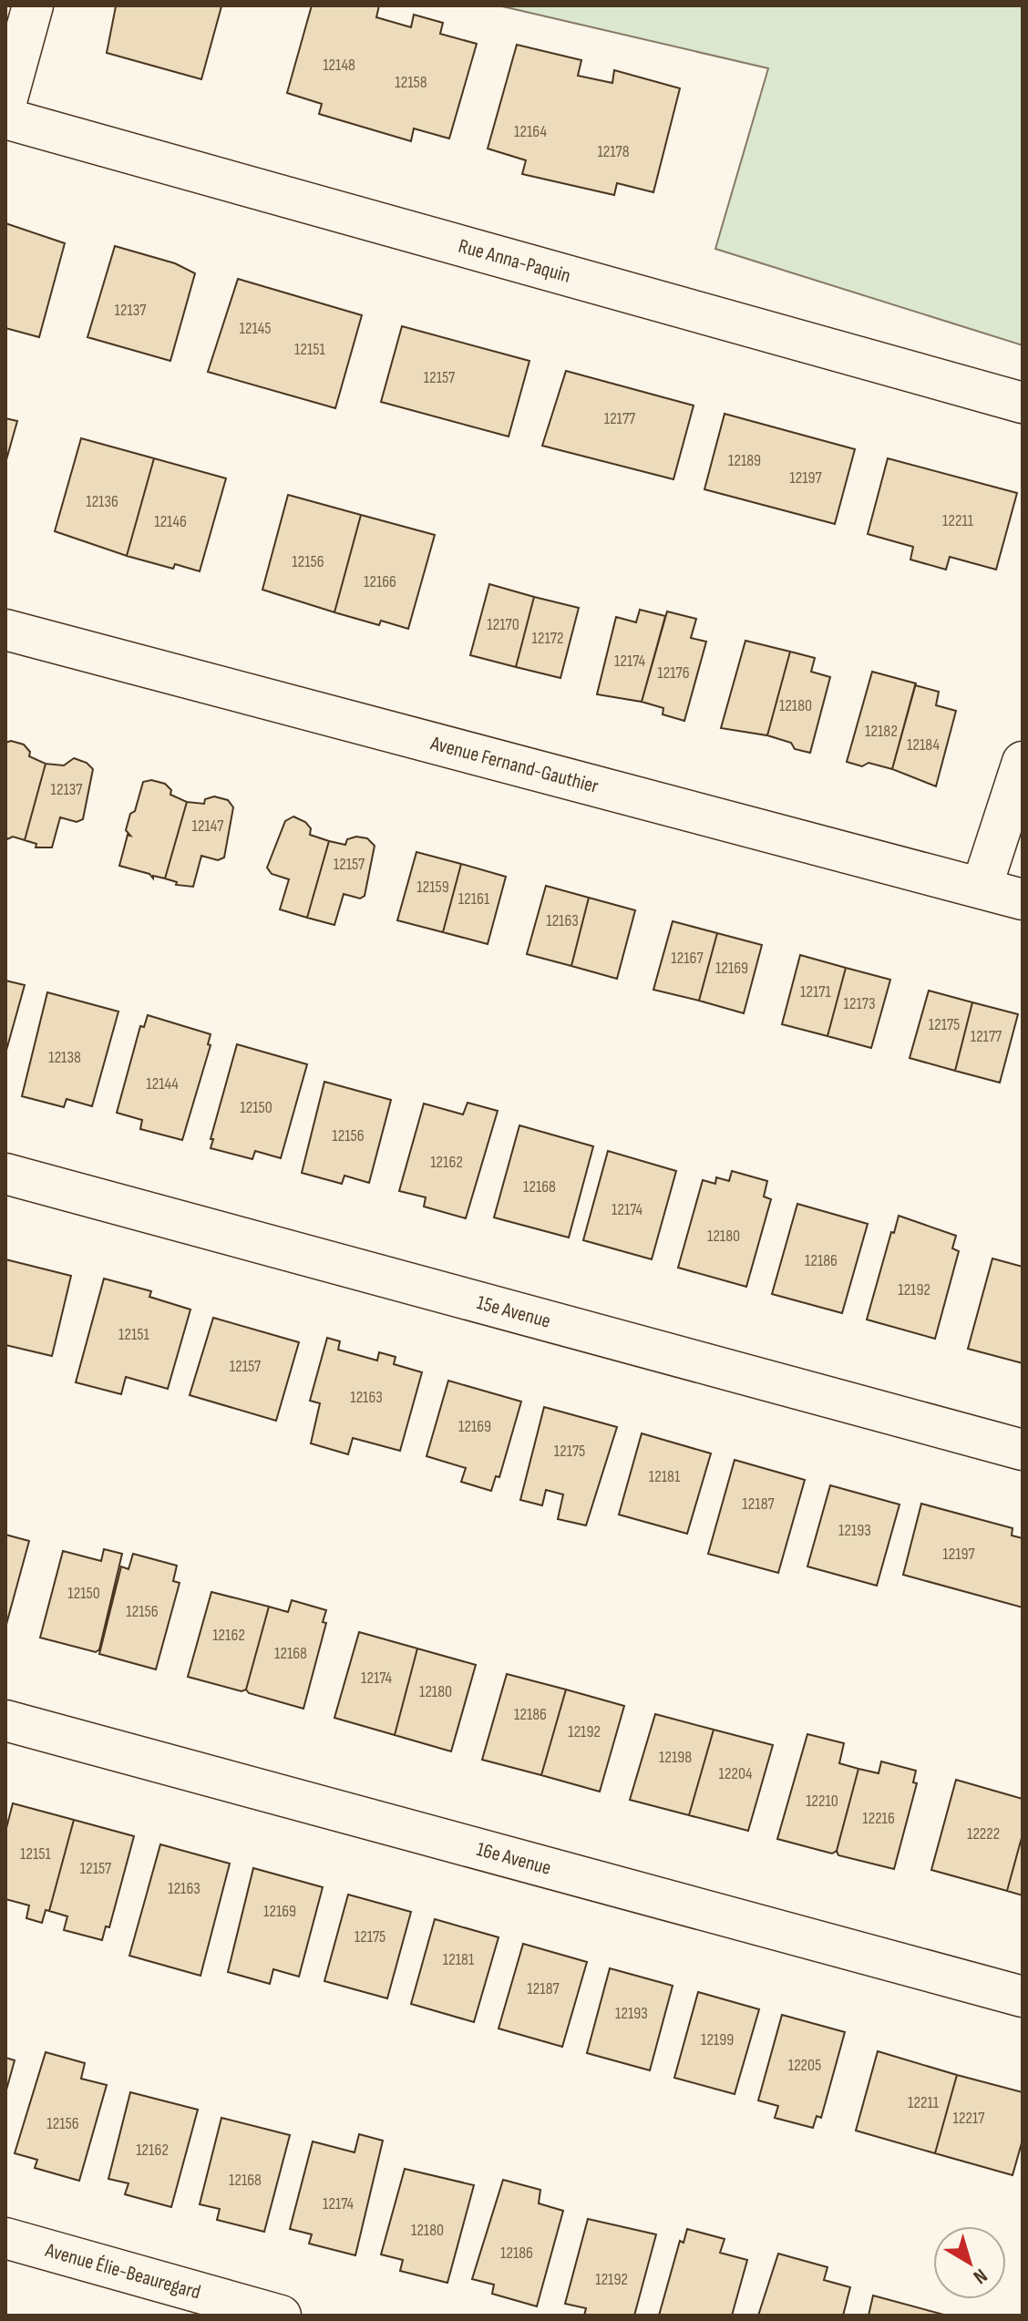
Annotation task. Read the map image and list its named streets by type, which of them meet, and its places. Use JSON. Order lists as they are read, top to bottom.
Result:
{
  "streets": {
    "street": [
      "Rue Anna-Paquin",
      "Avenue Fernand-Gauthier",
      "15e Avenue",
      "16e Avenue",
      "Avenue Élie-Beauregard"
    ]
  },
  "house_numbers": [
    "12148",
    "12158",
    "12164",
    "12178",
    "12137",
    "12145",
    "12151",
    "12157",
    "12177",
    "12189",
    "12197",
    "12136",
    "12211",
    "12146",
    "12156",
    "12166",
    "12170",
    "12172",
    "12174",
    "12176",
    "12180",
    "12182",
    "12184",
    "12137",
    "12147",
    "12157",
    "12159",
    "12161",
    "12163",
    "12167",
    "12169",
    "12171",
    "12173",
    "12175",
    "12177",
    "12138",
    "12144",
    "12150",
    "12156",
    "12162",
    "12168",
    "12174",
    "12180",
    "12186",
    "12192",
    "12151",
    "12157",
    "12163",
    "12169",
    "12175",
    "12181",
    "12187",
    "12193",
    "12197",
    "12150",
    "12156",
    "12162",
    "12168",
    "12174",
    "12180",
    "12186",
    "12192",
    "12198",
    "12204",
    "12210",
    "12216",
    "12222",
    "12151",
    "12157",
    "12163",
    "12169",
    "12175",
    "12181",
    "12187",
    "12193",
    "12199",
    "12205",
    "12211",
    "12217",
    "12156",
    "12162",
    "12168",
    "12174",
    "12180",
    "12186",
    "12192"
  ],
  "north": "bottom right"
}
